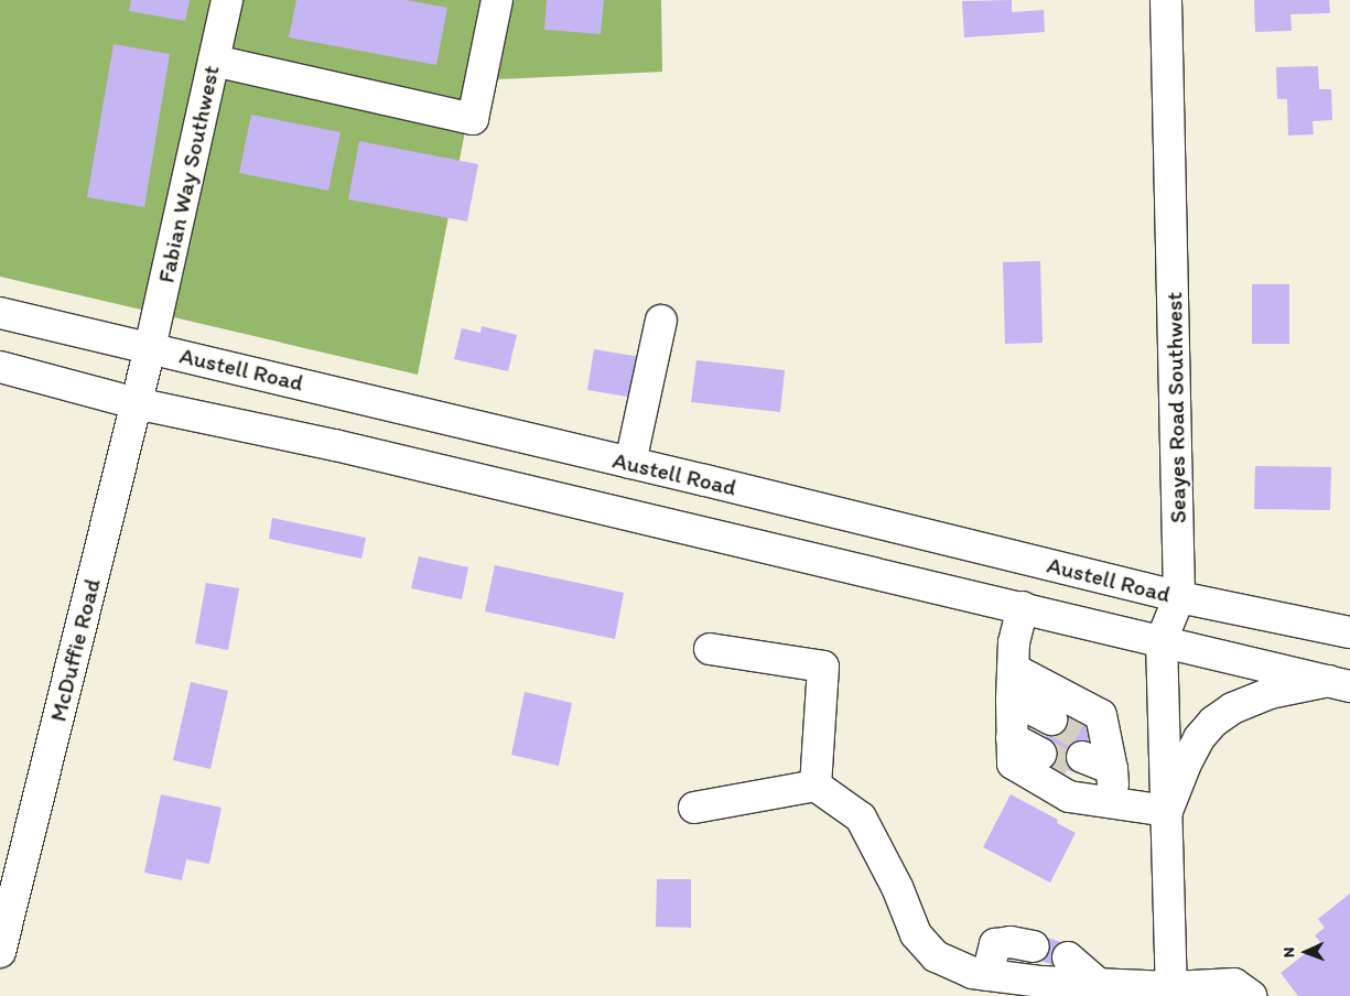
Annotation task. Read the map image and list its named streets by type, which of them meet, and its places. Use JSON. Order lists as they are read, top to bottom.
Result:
{
  "streets": {
    "main road": [
      "Fabian Way Southwest",
      "Austell Road",
      "Seayes Road Southwest",
      "McDuffie Road"
    ]
  },
  "crossings": [
    ["Fabian Way Southwest", "Austell Road"],
    ["Fabian Way Southwest", "McDuffie Road"],
    ["Austell Road", "Seayes Road Southwest"],
    ["Austell Road", "McDuffie Road"]
  ],
  "north": "left"
}
